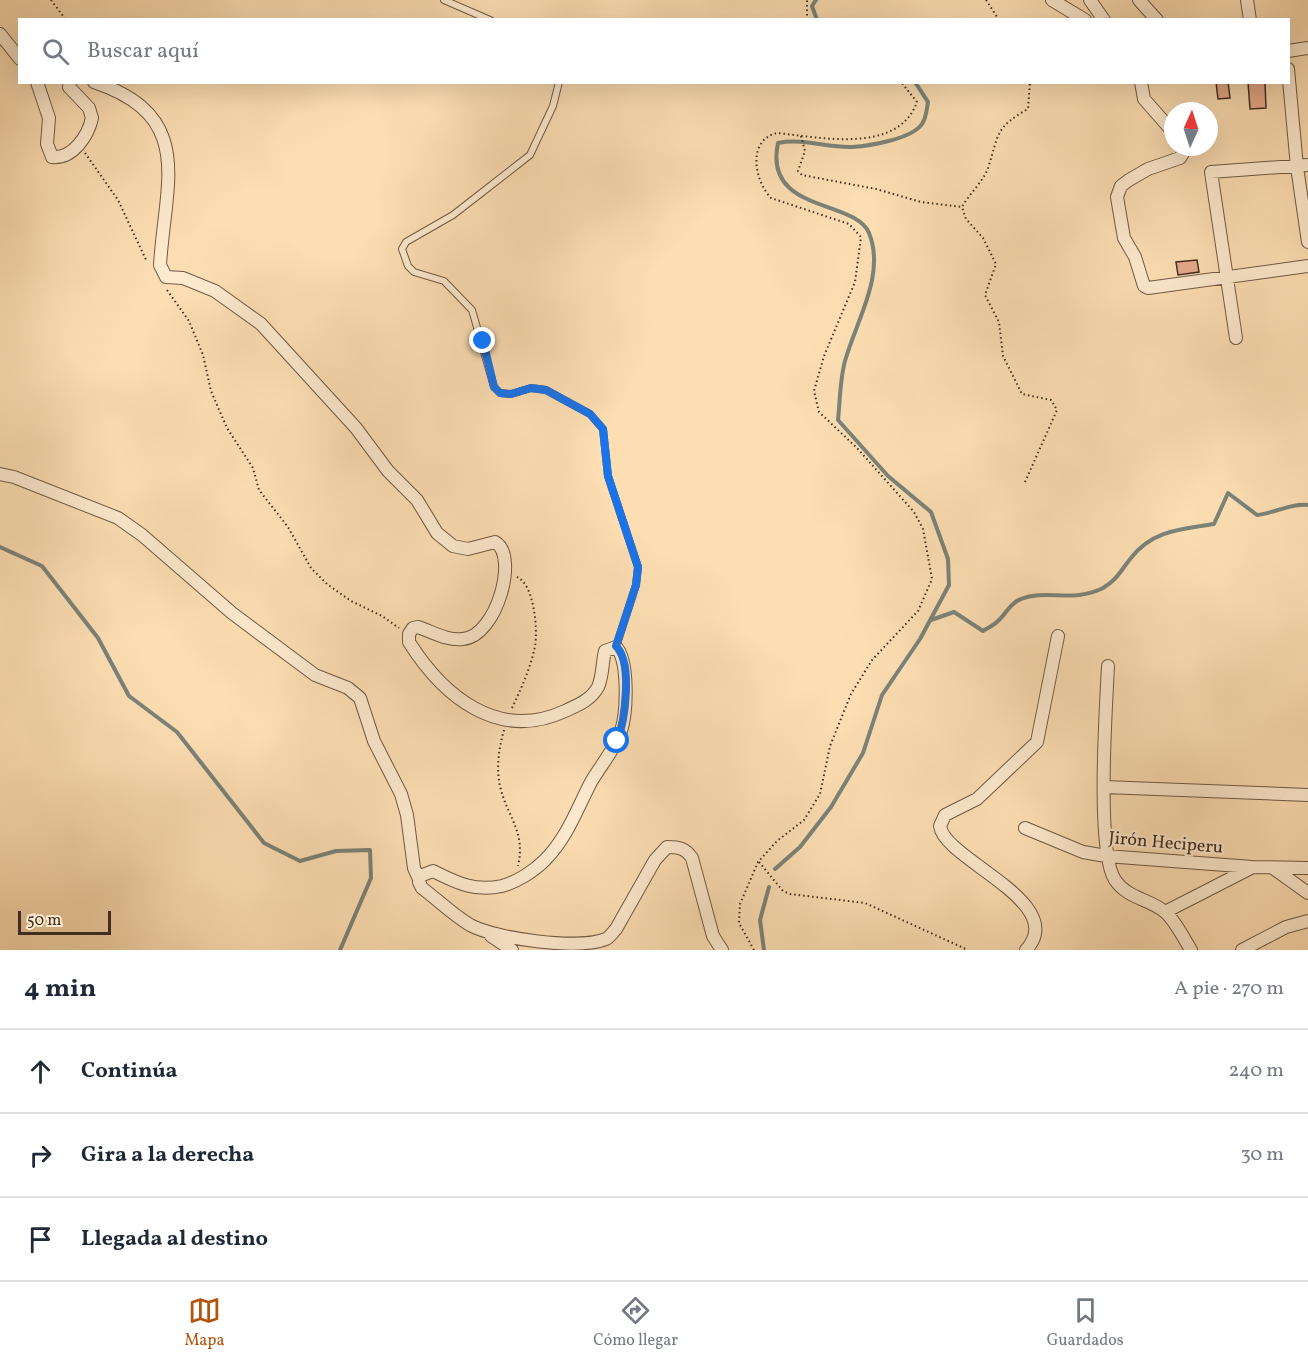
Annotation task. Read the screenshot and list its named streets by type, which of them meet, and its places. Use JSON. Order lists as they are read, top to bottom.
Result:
{
  "streets": {
    "street": ["Jirón Heciperu"]
  },
  "scale_bar": "50 m",
  "north": "top",
  "page": {
    "search": "Buscar aquí",
    "scale": "50 m",
    "heading": ["4 min", "A pie · 270 m"],
    "list": [
      ["Continúa", "240 m"],
      ["Gira a la derecha", "30 m"],
      "Llegada al destino"
    ],
    "nav": ["Mapa", "Cómo llegar", "Guardados"]
  }
}
